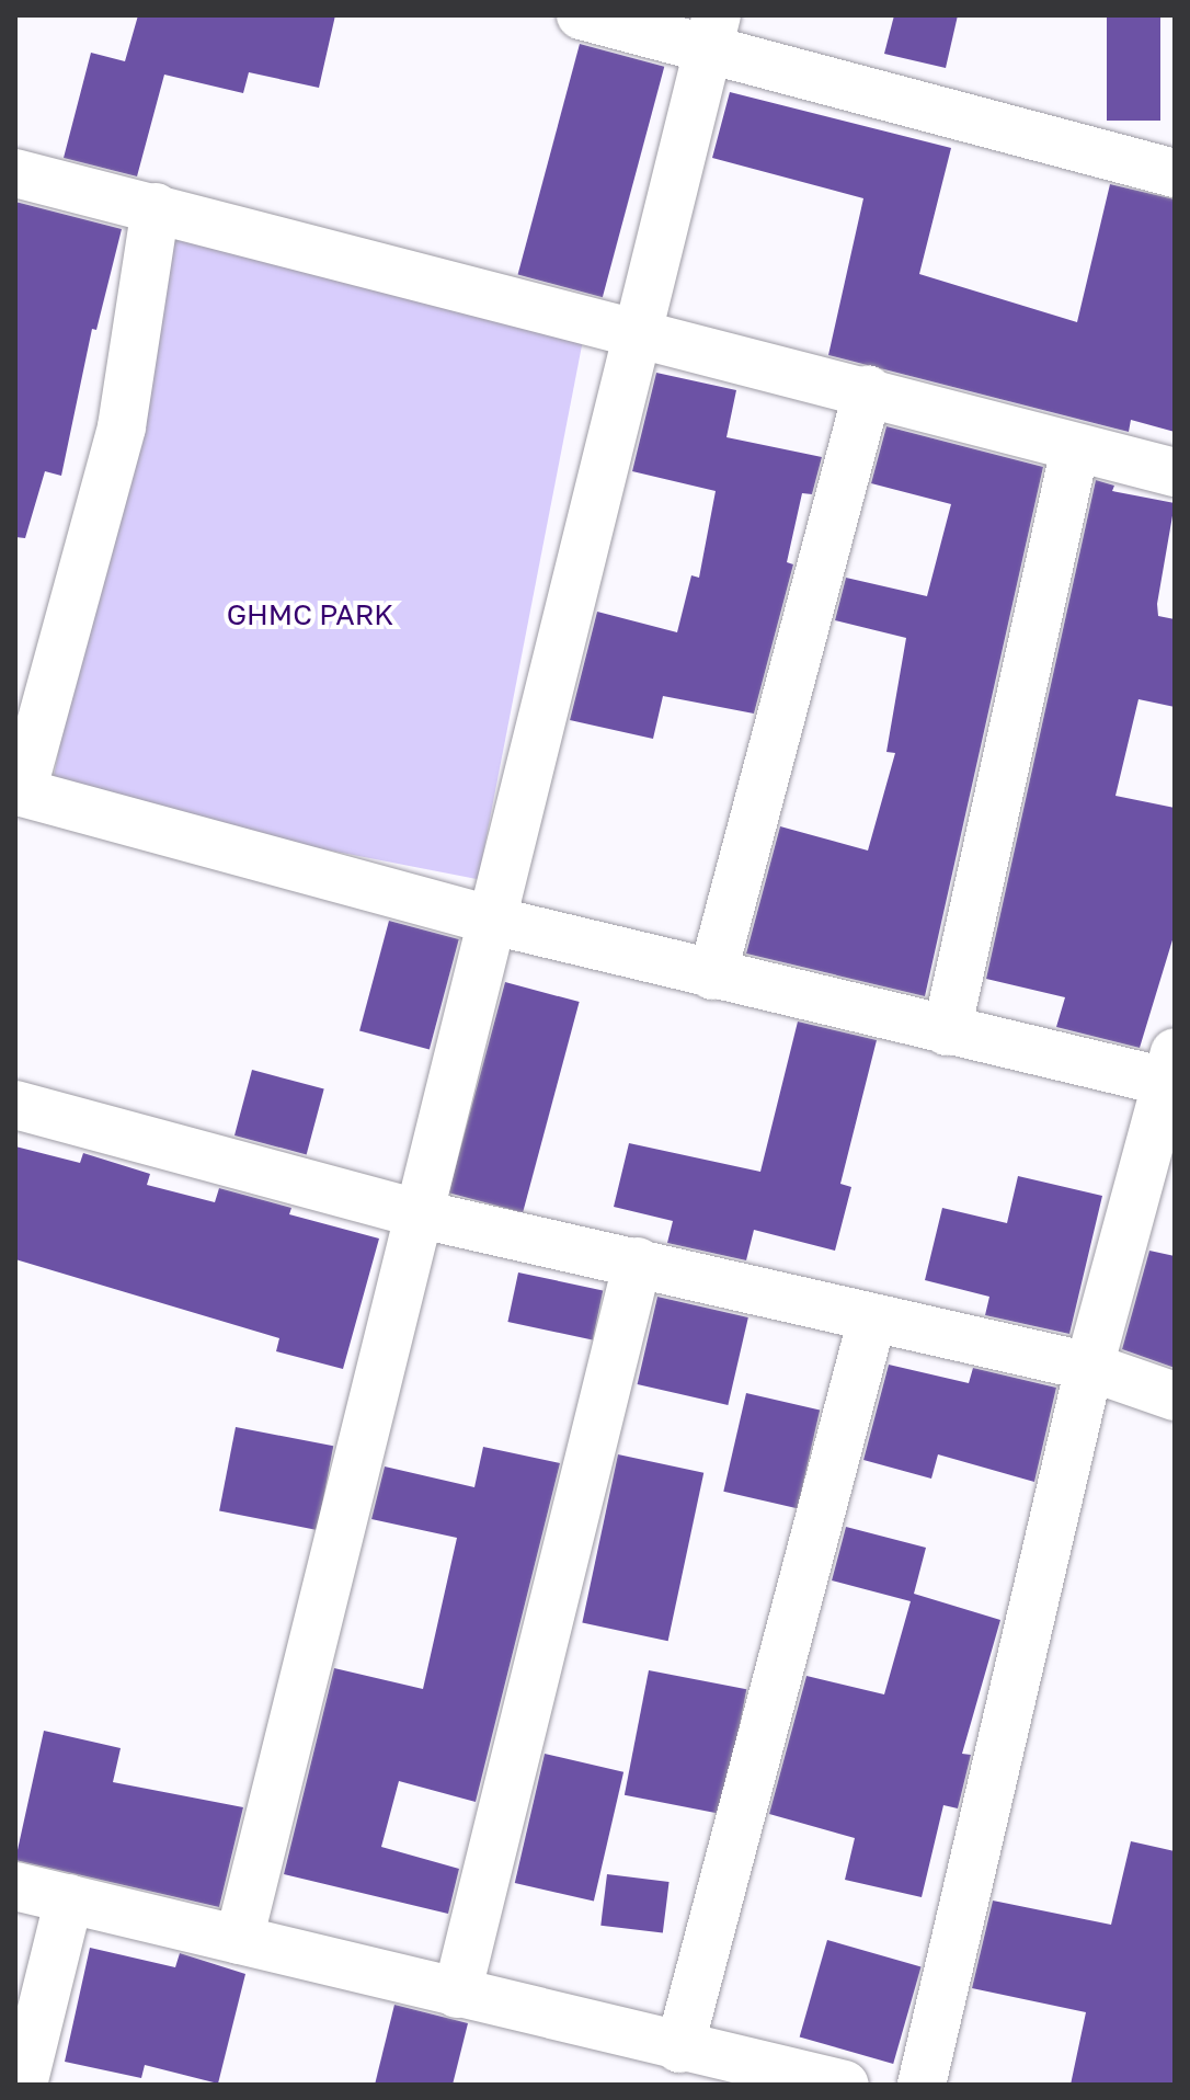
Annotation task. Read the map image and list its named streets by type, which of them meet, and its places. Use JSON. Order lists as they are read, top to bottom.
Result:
{
  "parks": ["GHMC PARK"]
}
